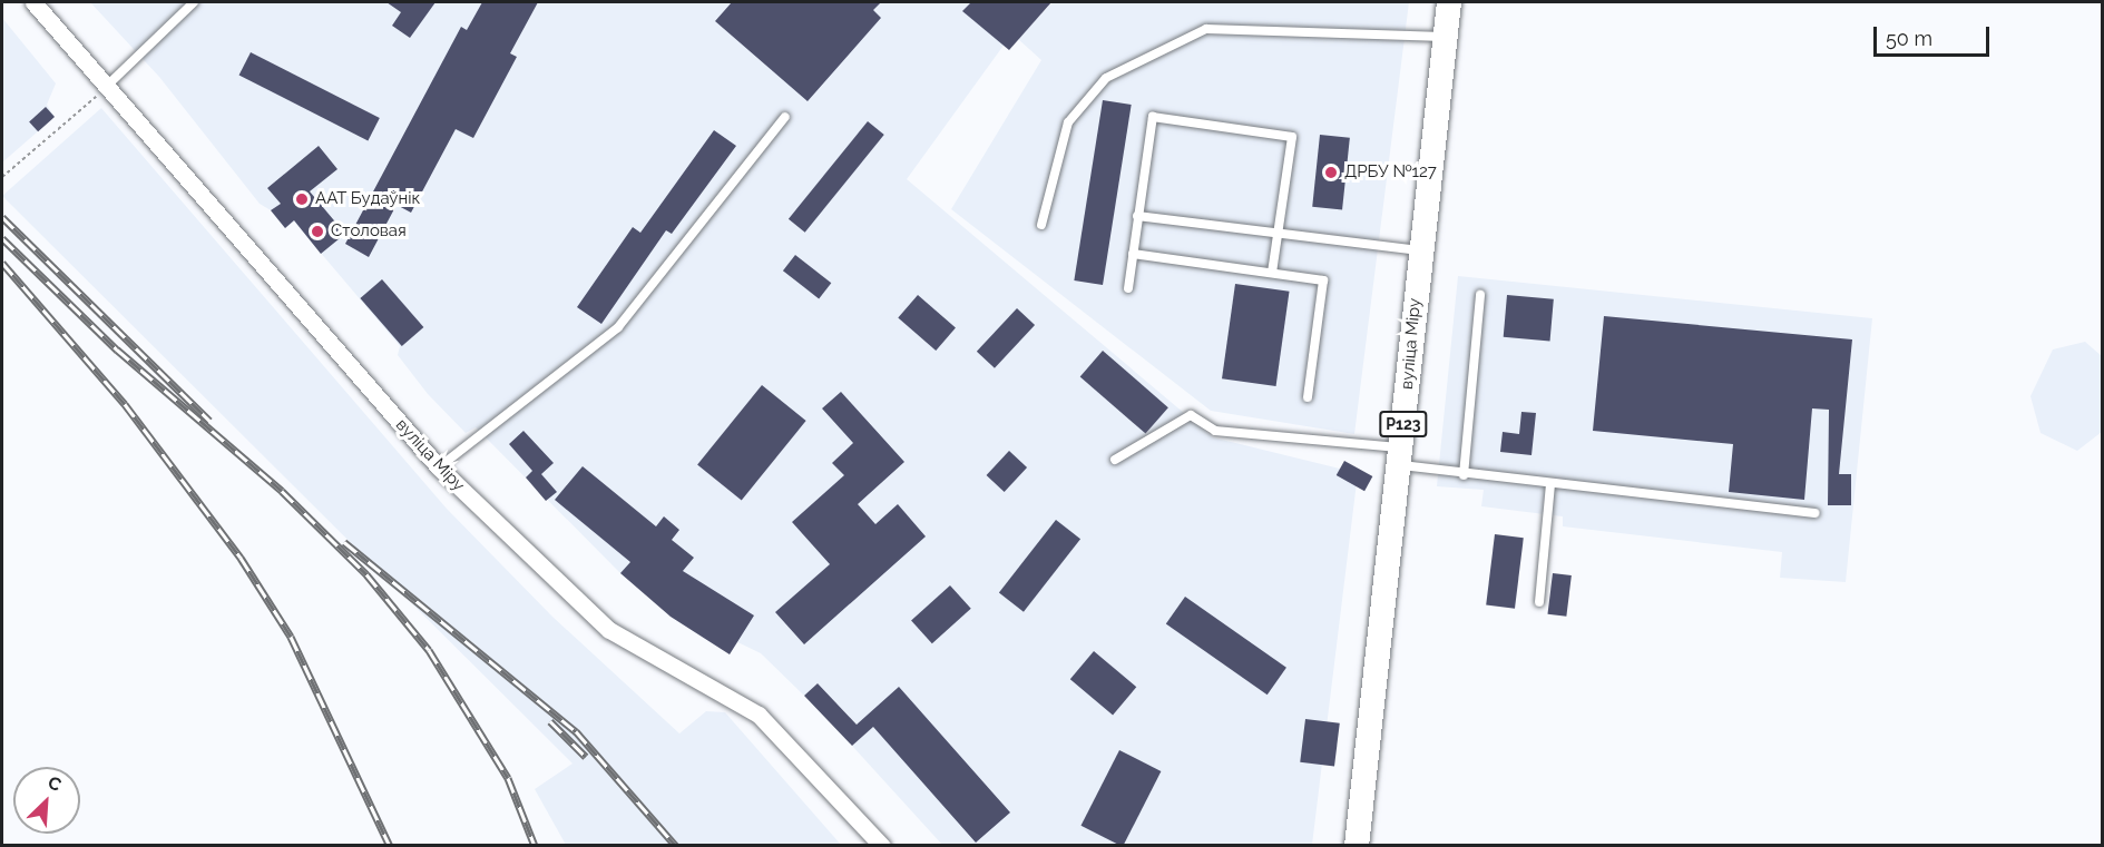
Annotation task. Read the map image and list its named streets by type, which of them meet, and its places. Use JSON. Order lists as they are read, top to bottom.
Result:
{
  "streets": {
    "main road": ["вуліца Міру", "Р123"]
  },
  "places": ["ДРБУ №127", "ААТ Будаўнік", "Столовая"],
  "scale_bar": "50 m",
  "north": "top right"
}
